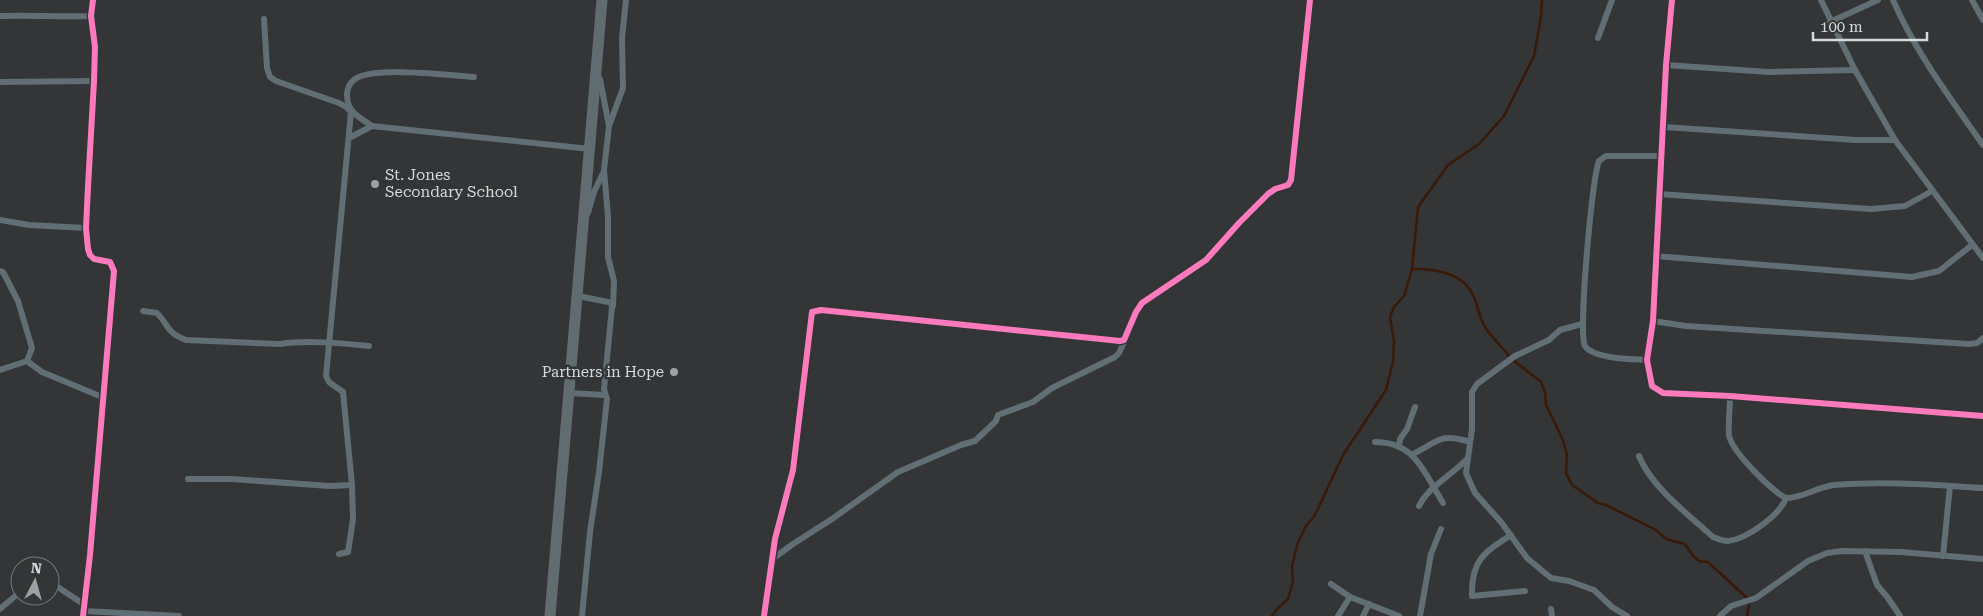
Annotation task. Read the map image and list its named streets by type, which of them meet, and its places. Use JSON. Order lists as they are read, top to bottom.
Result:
{
  "places": ["St. Jones Secondary School", "Partners in Hope"],
  "scale_bar": "100 m",
  "north": "top"
}
